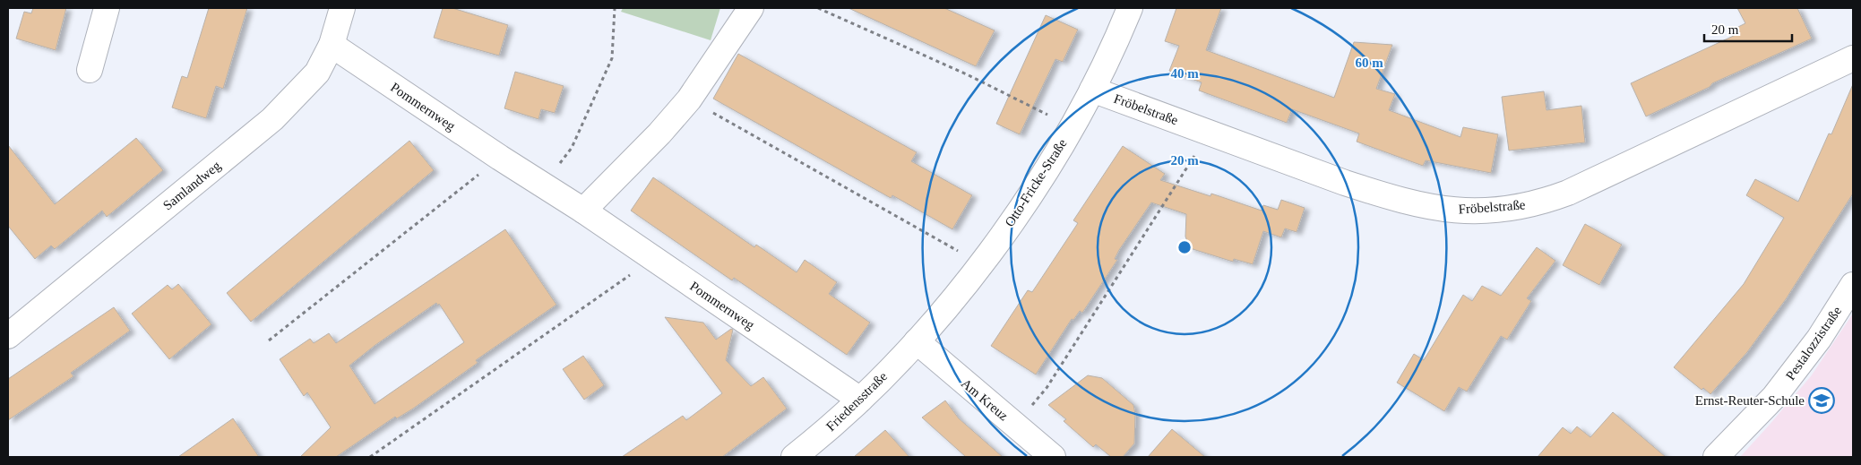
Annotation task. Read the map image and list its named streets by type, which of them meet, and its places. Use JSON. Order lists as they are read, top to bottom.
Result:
{
  "streets": {
    "street": [
      "Pommernweg",
      "Fröbelstraße",
      "Otto-Fricke-Straße",
      "Samlandweg",
      "Pestalozzistraße",
      "Am Kreuz",
      "Friedensstraße"
    ]
  },
  "crossings": [
    ["Pommernweg", "Samlandweg"],
    ["Pommernweg", "Friedensstraße"],
    ["Fröbelstraße", "Otto-Fricke-Straße"],
    ["Otto-Fricke-Straße", "Am Kreuz"],
    ["Otto-Fricke-Straße", "Friedensstraße"],
    ["Am Kreuz", "Friedensstraße"]
  ],
  "places": {
    "school or university": ["Ernst-Reuter-Schule"]
  },
  "scale_bar": "20 m",
  "rings": ["60 m", "40 m", "20 m"]
}
